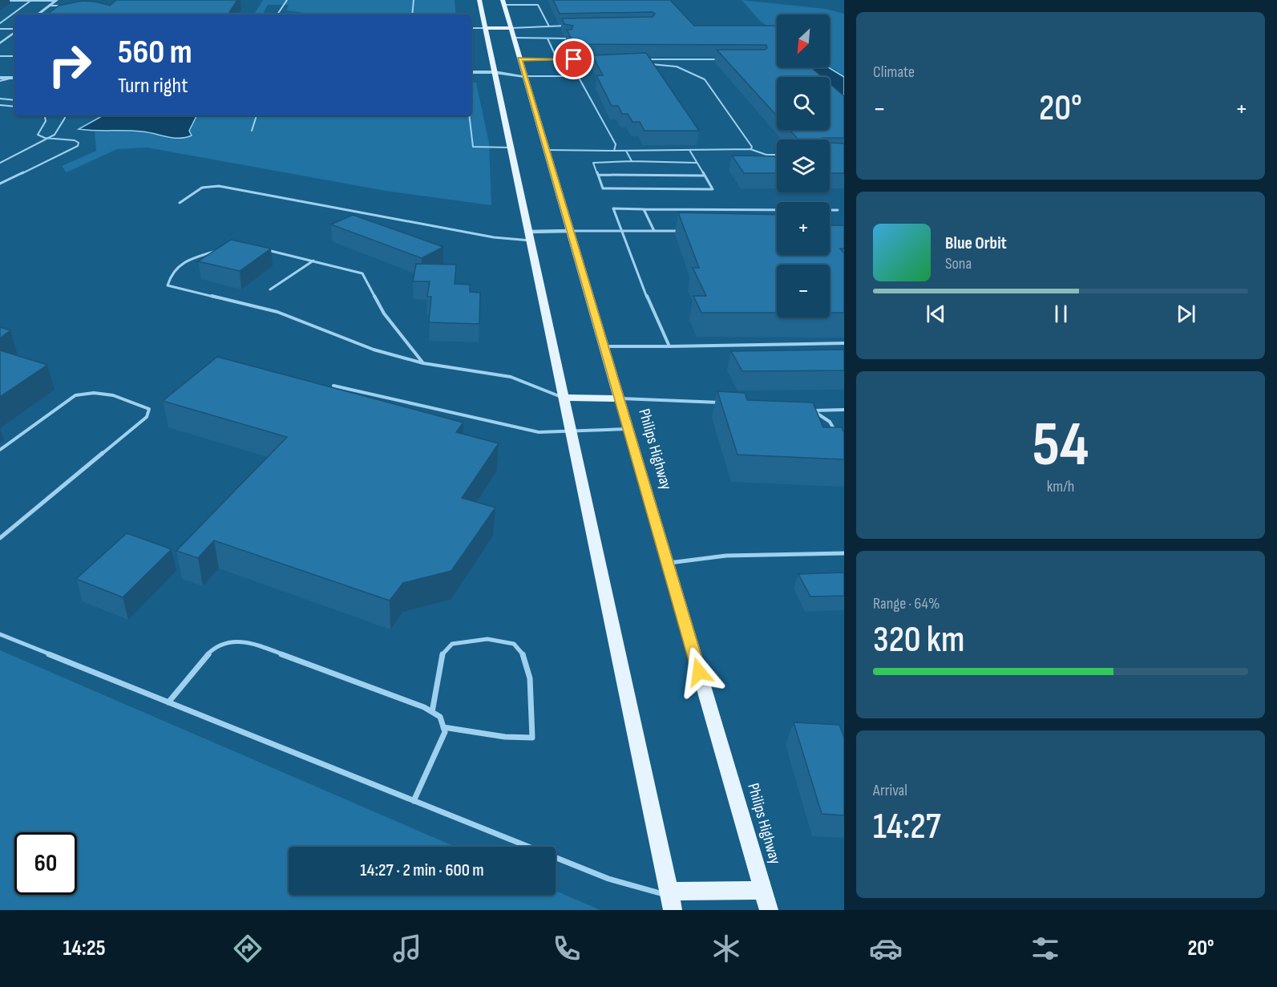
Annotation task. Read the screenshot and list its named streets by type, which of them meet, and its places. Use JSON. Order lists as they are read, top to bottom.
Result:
{
  "streets": {
    "main road": ["Philips Highway"]
  },
  "north": "bottom left",
  "page": {
    "tile": [
      "Climate",
      ["54", "km/h"],
      ["Range · 64%", "320 km"],
      ["Arrival", "14:27"]
    ],
    "map_buttons": ["+", "−"],
    "turn": ["560 m", "Turn right"],
    "heat": ["−", "20°", "+"],
    "song": ["Blue Orbit", "Sona"],
    "limit": "60",
    "trip": "14:27 · 2 min · 600 m",
    "tabs": ["14:25", "20°"]
  }
}
